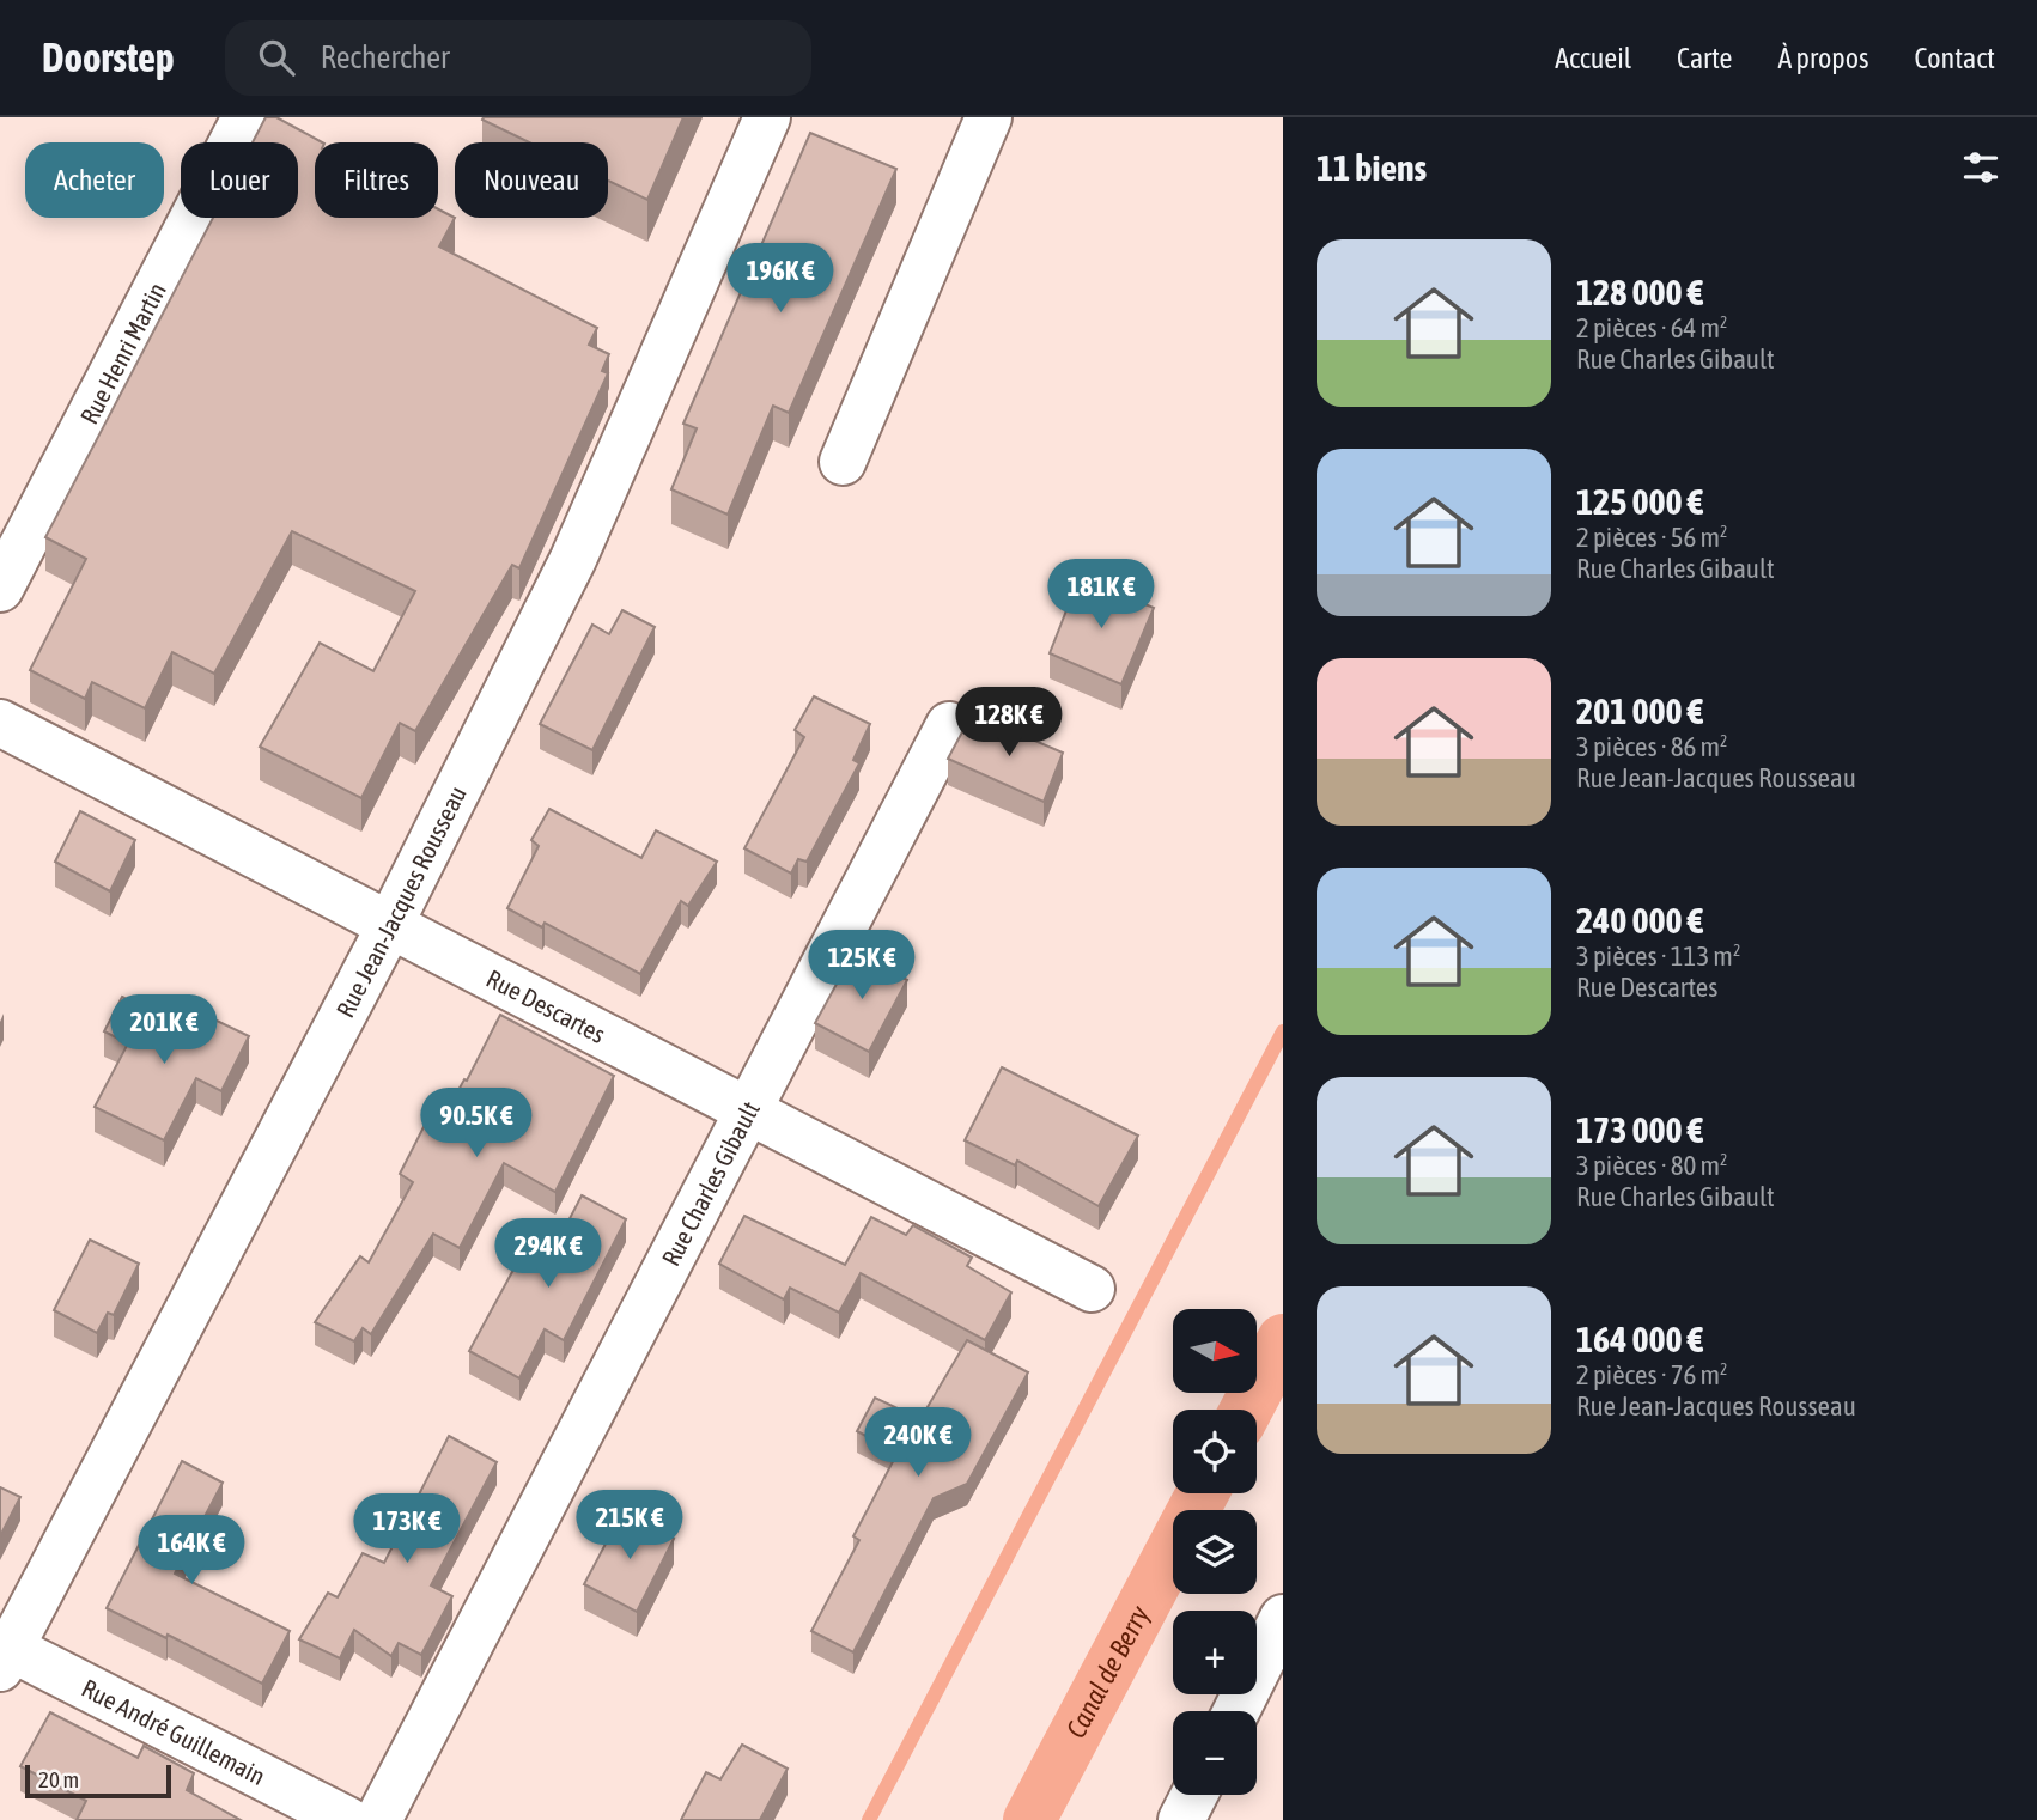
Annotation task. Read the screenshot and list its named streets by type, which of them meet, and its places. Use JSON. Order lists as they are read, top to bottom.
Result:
{
  "streets": {
    "street": [
      "Rue Henri Martin",
      "Rue Jean-Jacques Rousseau",
      "Rue Descartes",
      "Rue Charles Gibault",
      "Rue André Guillemain"
    ]
  },
  "crossings": [
    ["Rue Jean-Jacques Rousseau", "Rue Descartes"],
    ["Rue Jean-Jacques Rousseau", "Rue André Guillemain"],
    ["Rue Descartes", "Rue Charles Gibault"]
  ],
  "water": ["Canal de Berry"],
  "scale_bar": "20 m",
  "north": "right",
  "page": {
    "header": "Doorstep",
    "search": "Rechercher",
    "nav": [
      "Accueil",
      "Carte",
      "À propos",
      "Contact"
    ],
    "heading": "11 biens",
    "chip": [
      "Acheter",
      "Louer",
      "Filtres",
      "Nouveau"
    ],
    "list": [
      {
        "name": "128 000 €",
        "note": "2 pièces · 64 m² · Rue Charles Gibault"
      },
      {
        "name": "125 000 €",
        "note": "2 pièces · 56 m² · Rue Charles Gibault"
      },
      {
        "name": "201 000 €",
        "note": "3 pièces · 86 m² · Rue Jean-Jacques Rousseau"
      },
      {
        "name": "240 000 €",
        "note": "3 pièces · 113 m² · Rue Descartes"
      },
      {
        "name": "173 000 €",
        "note": "3 pièces · 80 m² · Rue Charles Gibault"
      },
      {
        "name": "164 000 €",
        "note": "2 pièces · 76 m² · Rue Jean-Jacques Rousseau"
      }
    ],
    "price": [
      "196K €",
      "181K €",
      "128K €",
      "125K €",
      "201K €",
      "90.5K €",
      "294K €",
      "240K €",
      "215K €",
      "173K €",
      "164K €"
    ],
    "map_buttons": ["+", "−"],
    "scale": "20 m"
  }
}
